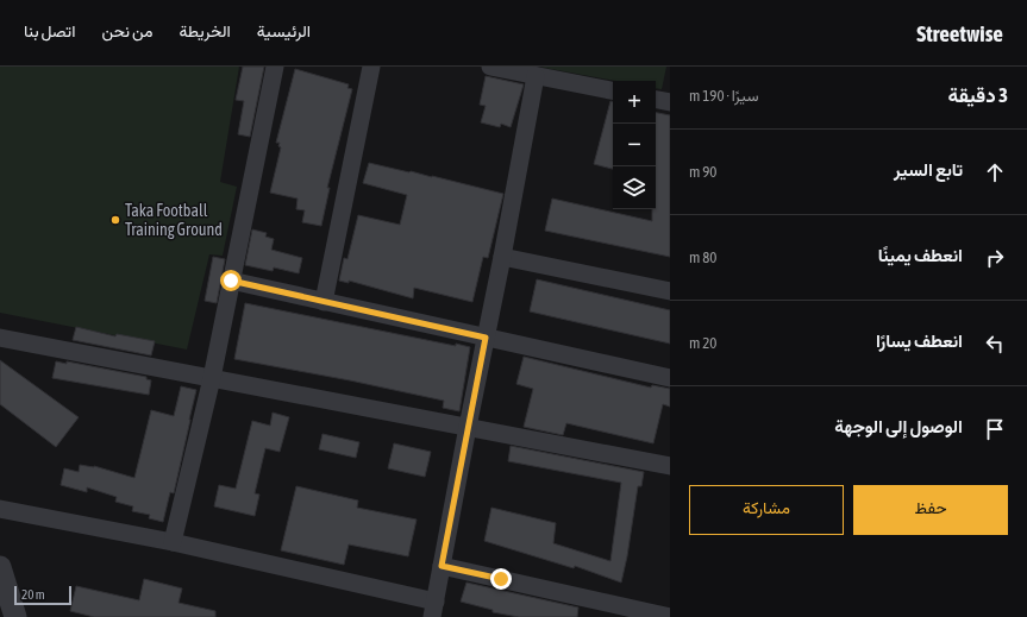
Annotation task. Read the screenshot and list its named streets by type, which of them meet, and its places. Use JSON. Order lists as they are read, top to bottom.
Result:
{
  "places": ["Taka Football Training Ground"],
  "scale_bar": "20 m",
  "page": {
    "header": "Streetwise",
    "nav": [
      "الرئيسية",
      "الخريطة",
      "من نحن",
      "اتصل بنا"
    ],
    "heading": ["3 دقيقة", "سيرًا · 190 m"],
    "map_buttons": ["+", "−"],
    "list": [
      ["تابع السير", "90 m"],
      ["انعطف يمينًا", "80 m"],
      ["انعطف يسارًا", "20 m"],
      "الوصول إلى الوجهة"
    ],
    "buttons": ["حفظ", "مشاركة"],
    "scale": "20 m"
  }
}
